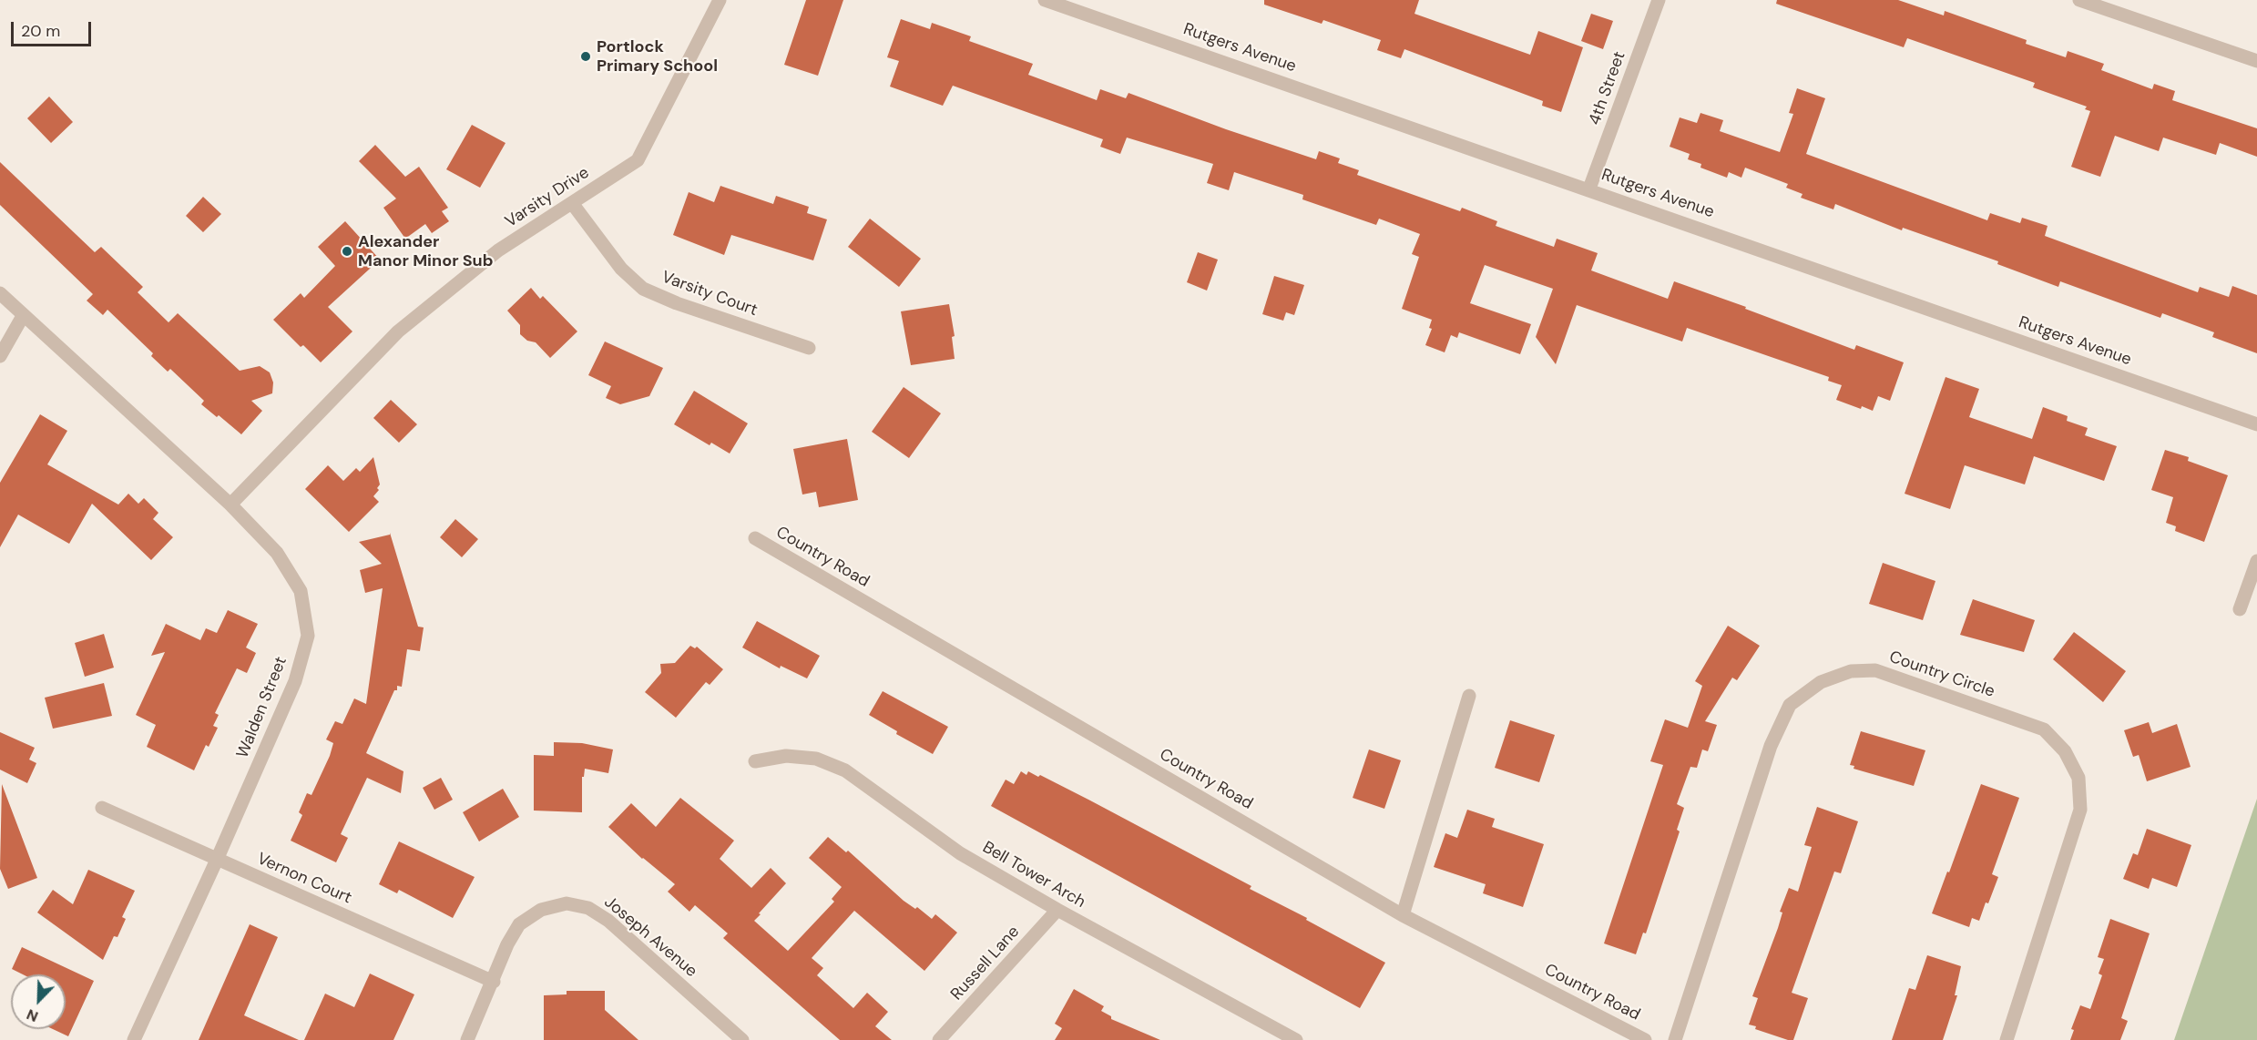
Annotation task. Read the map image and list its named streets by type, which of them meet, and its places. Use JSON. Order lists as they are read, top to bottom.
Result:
{
  "streets": {
    "street": [
      "Rutgers Avenue",
      "4th Street",
      "Varsity Drive",
      "Varsity Court",
      "Country Road",
      "Country Circle",
      "Walden Street",
      "Bell Tower Arch",
      "Vernon Court",
      "Joseph Avenue",
      "Russell Lane"
    ]
  },
  "crossings": [
    ["Rutgers Avenue", "4th Street"],
    ["Varsity Drive", "Varsity Court"],
    ["Varsity Drive", "Walden Street"],
    ["Walden Street", "Vernon Court"],
    ["Bell Tower Arch", "Russell Lane"],
    ["Vernon Court", "Joseph Avenue"]
  ],
  "places": ["Portlock Primary School", "Alexander Manor Minor Sub"],
  "scale_bar": "20 m",
  "north": "bottom left"
}
